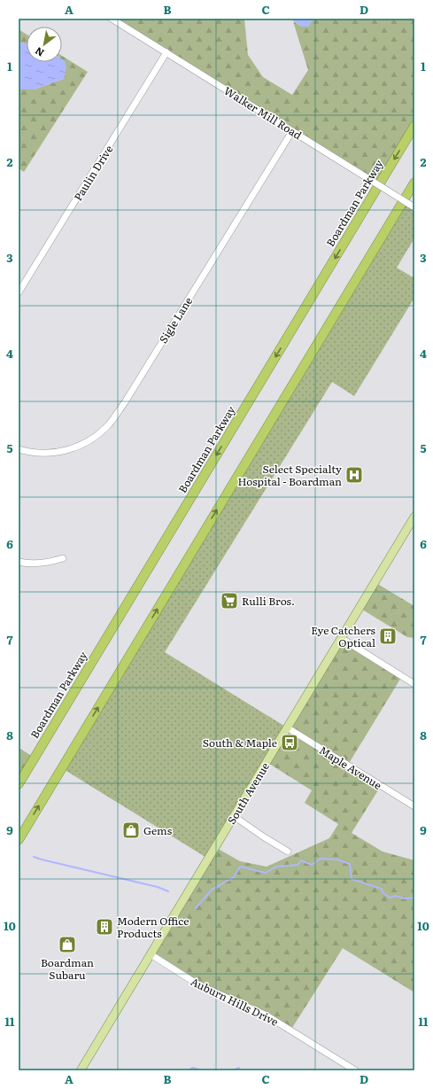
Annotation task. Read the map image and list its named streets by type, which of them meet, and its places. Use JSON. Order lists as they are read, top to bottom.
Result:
{
  "streets": {
    "highway": ["Boardman Parkway"],
    "main road": ["South Avenue"],
    "street": [
      "Walker Mill Road",
      "Paulin Drive",
      "Sigle Lane",
      "Maple Avenue",
      "Auburn Hills Drive"
    ]
  },
  "crossings": [
    ["Walker Mill Road", "Paulin Drive"],
    ["Walker Mill Road", "Sigle Lane"],
    ["Maple Avenue", "South Avenue"],
    ["South Avenue", "Auburn Hills Drive"]
  ],
  "places": {
    "hospital": ["Select Specialty Hospital - Boardman"],
    "supermarket": ["Rulli Bros."],
    "building": ["Eye Catchers Optical", "Modern Office Products"],
    "bus stop": ["South & Maple"],
    "shop": ["Gems", "Boardman Subaru"]
  },
  "north": "bottom left",
  "grid": {
    "columns": [
      "A",
      "B",
      "C",
      "D"
    ],
    "rows": [
      "1",
      "2",
      "3",
      "4",
      "5",
      "6",
      "7",
      "8",
      "9",
      "10",
      "11"
    ]
  }
}
